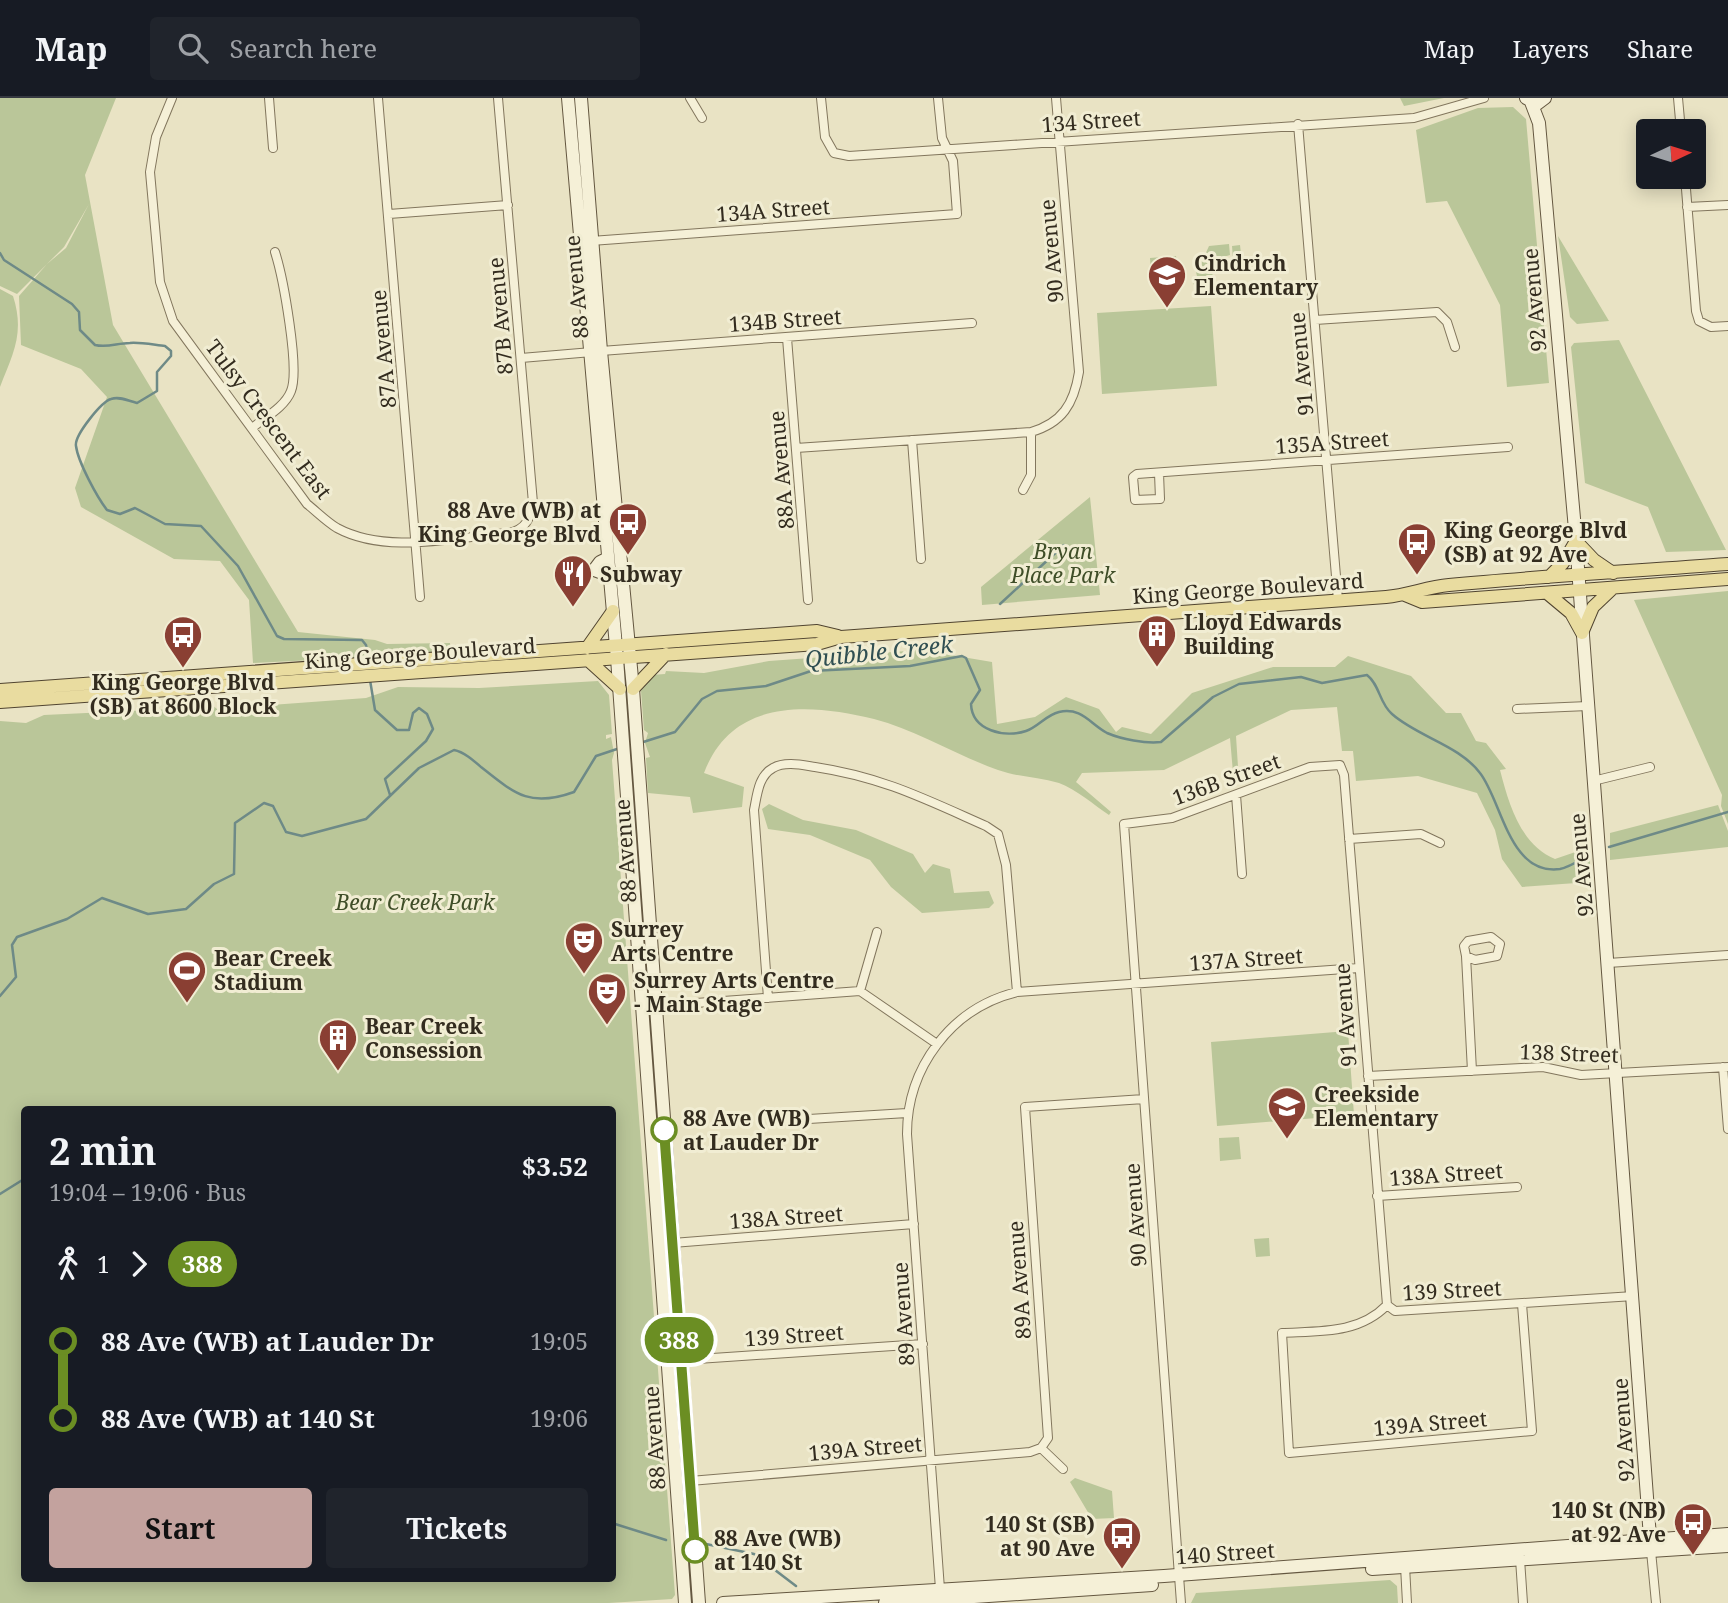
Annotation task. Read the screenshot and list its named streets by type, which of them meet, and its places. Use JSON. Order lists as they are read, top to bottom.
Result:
{
  "streets": {
    "main road": [
      "88 Avenue",
      "92 Avenue",
      "King George Boulevard",
      "140 Street"
    ],
    "street": [
      "134 Street",
      "134A Street",
      "90 Avenue",
      "87B Avenue",
      "134B Street",
      "87A Avenue",
      "91 Avenue",
      "Tulsy Crescent East",
      "135A Street",
      "88A Avenue",
      "136B Street",
      "137A Street",
      "138 Street",
      "138A Street",
      "89A Avenue",
      "139 Street",
      "89 Avenue",
      "139A Street"
    ]
  },
  "crossings": [
    ["134 Street", "134A Street"],
    ["134 Street", "90 Avenue"],
    ["134 Street", "91 Avenue"],
    ["134A Street", "88 Avenue"],
    ["90 Avenue", "136B Street"],
    ["90 Avenue", "137A Street"],
    ["90 Avenue", "89A Avenue"],
    ["90 Avenue", "140 Street"],
    ["88 Avenue", "134B Street"],
    ["88 Avenue", "King George Boulevard"],
    ["88 Avenue", "138A Street"],
    ["88 Avenue", "139 Street"],
    ["88 Avenue", "139A Street"],
    ["92 Avenue", "King George Boulevard"],
    ["92 Avenue", "138 Street"],
    ["92 Avenue", "139 Street"],
    ["92 Avenue", "140 Street"],
    ["87B Avenue", "134B Street"],
    ["87B Avenue", "Tulsy Crescent East"],
    ["134B Street", "88A Avenue"],
    ["87A Avenue", "Tulsy Crescent East"],
    ["91 Avenue", "135A Street"],
    ["91 Avenue", "King George Boulevard"],
    ["91 Avenue", "136B Street"],
    ["91 Avenue", "137A Street"],
    ["91 Avenue", "138 Street"],
    ["91 Avenue", "138A Street"],
    ["91 Avenue", "139 Street"],
    ["137A Street", "89 Avenue"],
    ["138A Street", "89 Avenue"],
    ["89A Avenue", "139A Street"],
    ["139 Street", "89 Avenue"],
    ["139 Street", "139A Street"],
    ["89 Avenue", "139A Street"],
    ["89 Avenue", "140 Street"]
  ],
  "water": ["Quibble Creek"],
  "parks": ["Bryan Place Park", "Bear Creek Park"],
  "places": {
    "school or university": ["Cindrich Elementary", "Creekside Elementary"],
    "bus stop": [
      "88 Ave (WB) at King George Blvd",
      "King George Blvd (SB) at 92 Ave",
      "King George Blvd (SB) at 8600 Block",
      "140 St (NB) at 92 Ave",
      "140 St (SB) at 90 Ave"
    ],
    "restaurant": ["Subway"],
    "building": ["Lloyd Edwards Building", "Bear Creek Consession"],
    "theatre": ["Surrey Arts Centre", "Surrey Arts Centre - Main Stage"],
    "sports": ["Bear Creek Stadium"],
    "other": ["88 Ave (WB) at Lauder Dr", "88 Ave (WB) at 140 St"]
  },
  "lines": ["bus line 388"],
  "north": "right",
  "page": {
    "header": "Map",
    "search": "Search here",
    "nav": ["Map", "Layers", "Share"],
    "on_map": "388",
    "heading": ["2 min", "19:04 – 19:06 · Bus", "$3.52"],
    "legs": ["1", "388"],
    "list": [
      {
        "name": "88 Ave (WB) at Lauder Dr",
        "value": "19:05"
      },
      {
        "name": "88 Ave (WB) at 140 St",
        "value": "19:06"
      }
    ],
    "buttons": ["Start", "Tickets"]
  }
}
